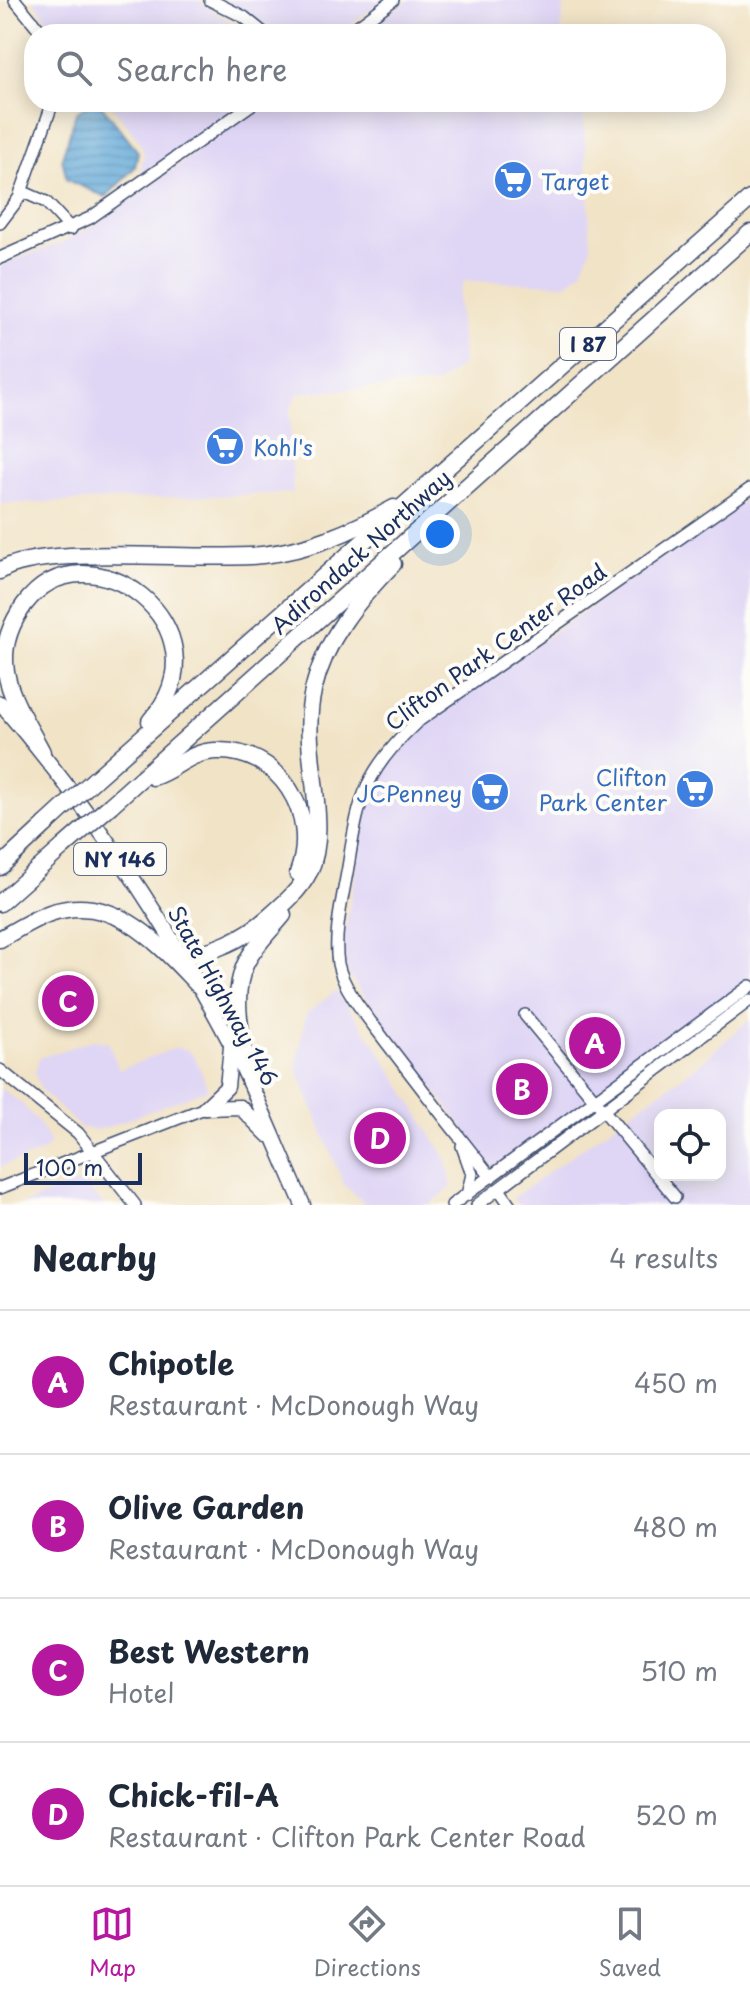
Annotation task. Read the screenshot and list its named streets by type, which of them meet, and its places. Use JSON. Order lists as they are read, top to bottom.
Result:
{
  "streets": {
    "highway": ["I 87", "Adirondack Northway"],
    "main road": ["NY 146", "State Highway 146"],
    "street": ["Clifton Park Center Road"]
  },
  "places": {
    "supermarket": [
      "Target",
      "Kohl's",
      "Clifton Park Center",
      "JCPenney"
    ]
  },
  "scale_bar": "100 m",
  "page": {
    "search": "Search here",
    "pins": [
      "C",
      "A",
      "B",
      "D"
    ],
    "scale": "100 m",
    "heading": ["Nearby", "4 results"],
    "list": [
      {
        "mark": "A",
        "name": "Chipotle",
        "note": "Restaurant · McDonough Way",
        "value": "450 m"
      },
      {
        "mark": "B",
        "name": "Olive Garden",
        "note": "Restaurant · McDonough Way",
        "value": "480 m"
      },
      {
        "mark": "C",
        "name": "Best Western",
        "note": "Hotel",
        "value": "510 m"
      },
      {
        "mark": "D",
        "name": "Chick-fil-A",
        "note": "Restaurant · Clifton Park Center Road",
        "value": "520 m"
      }
    ],
    "nav": ["Map", "Directions", "Saved"]
  }
}
